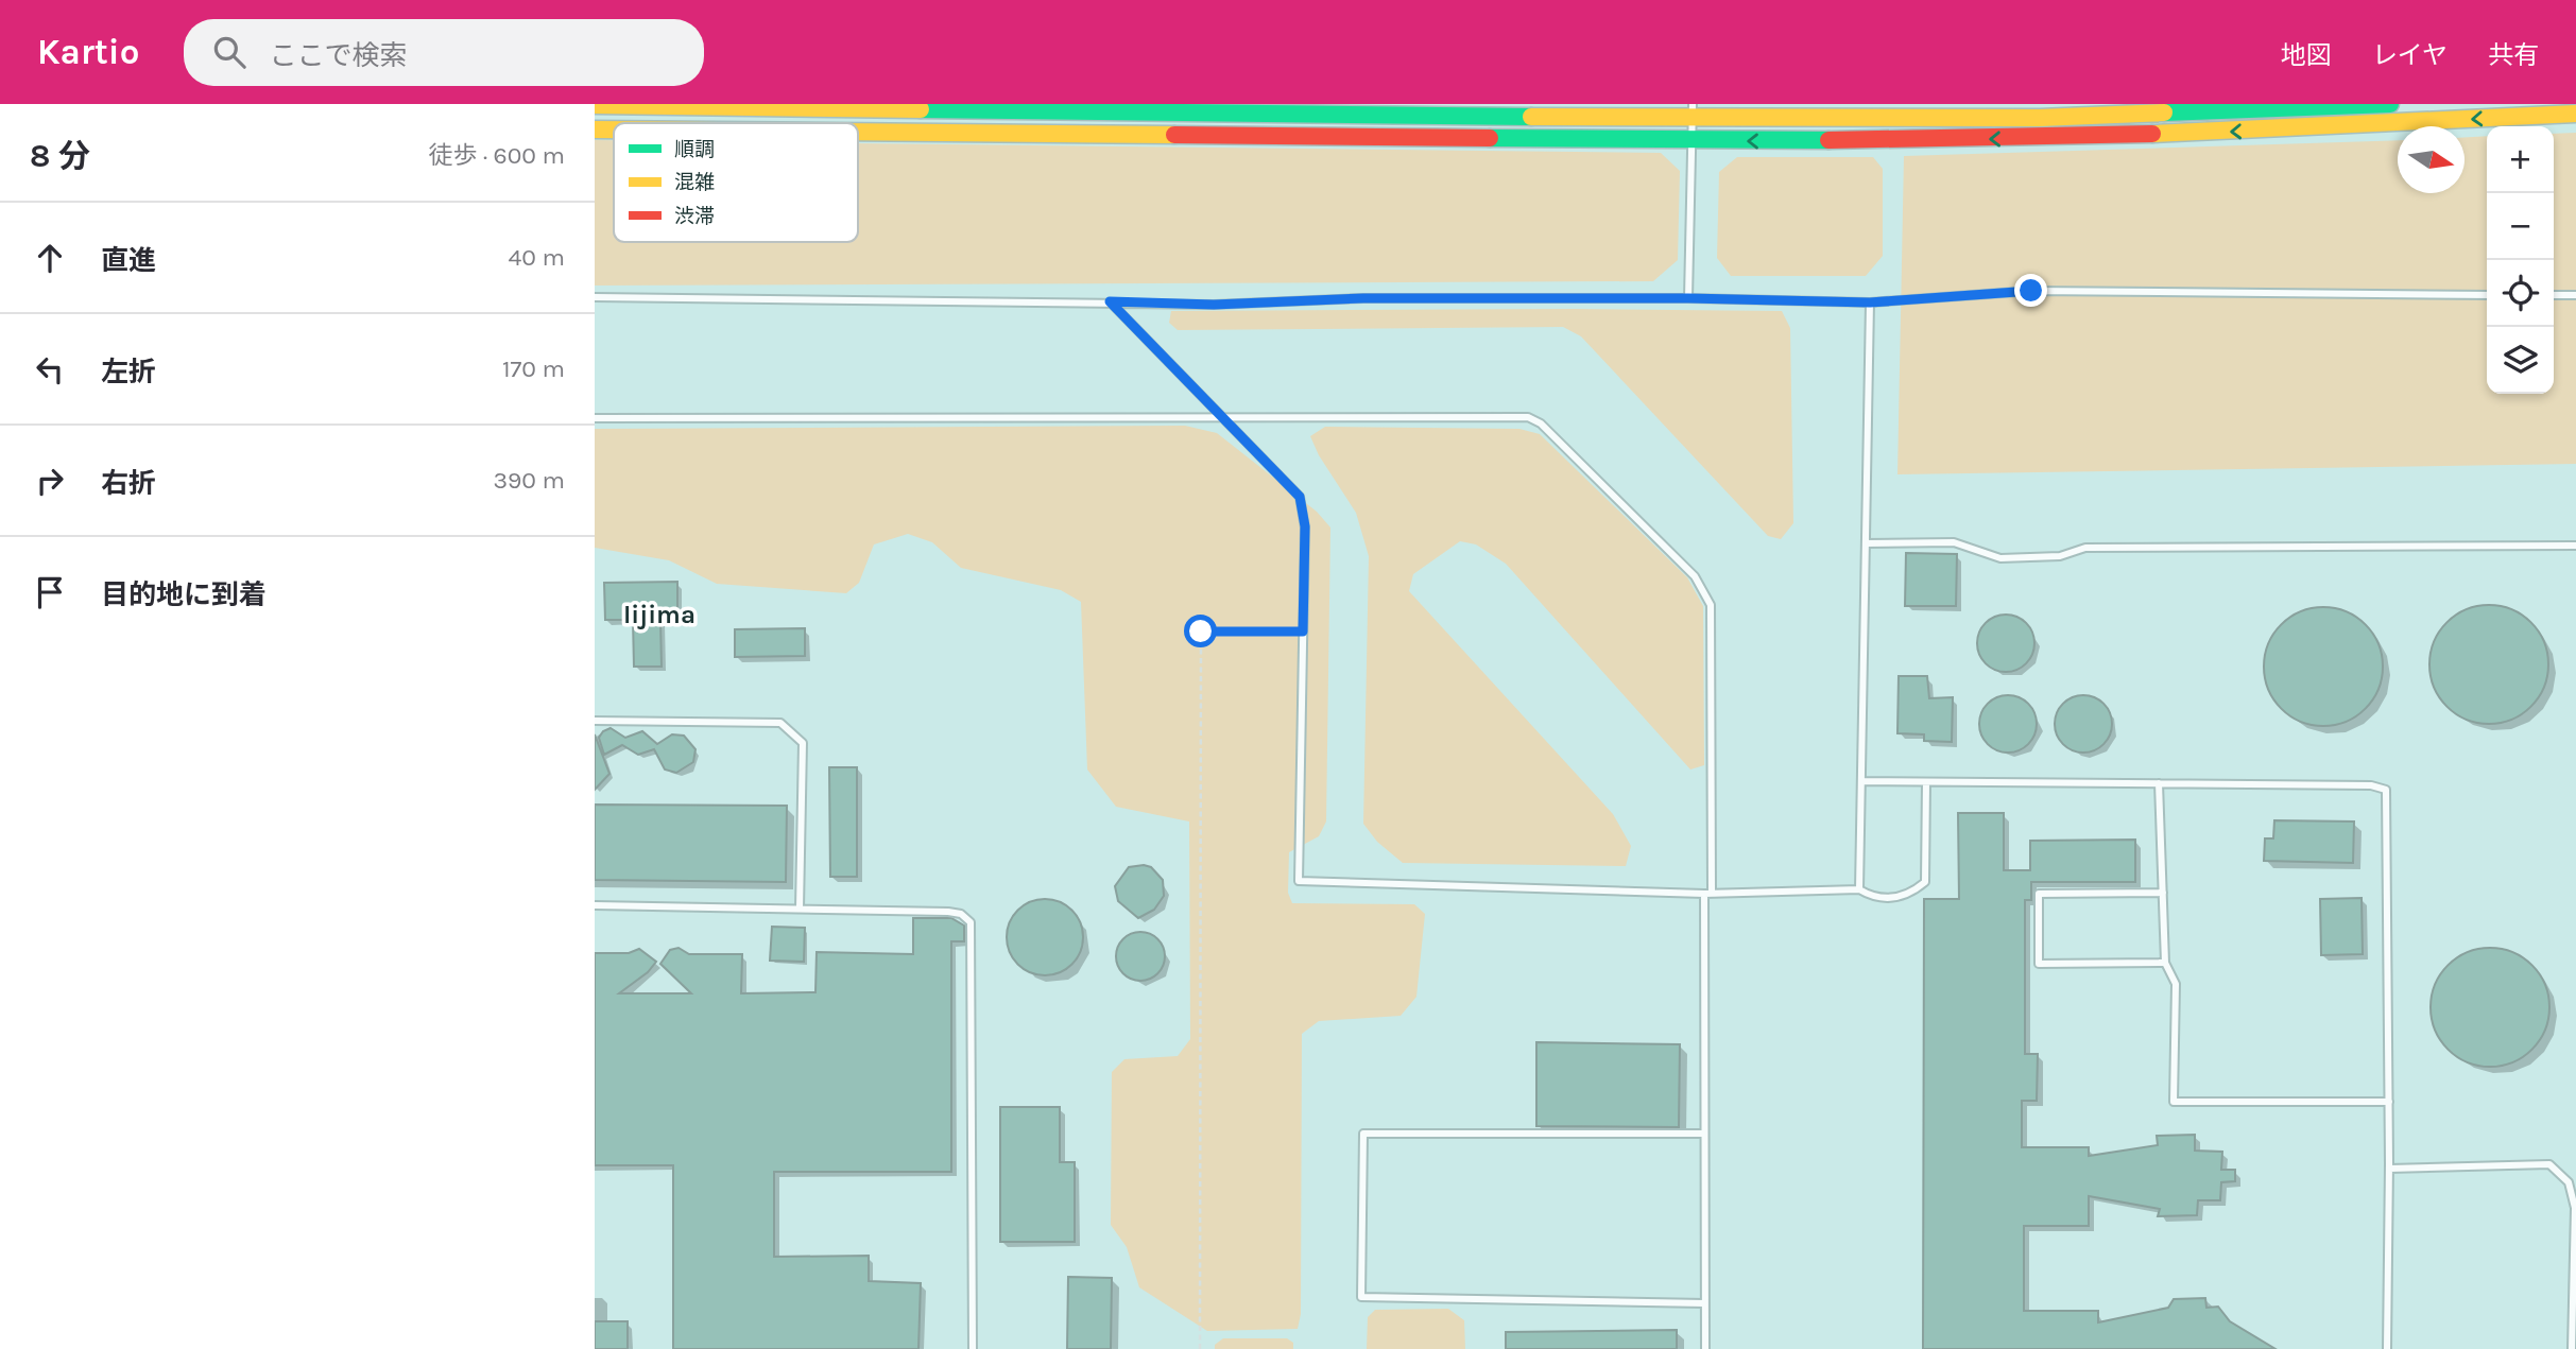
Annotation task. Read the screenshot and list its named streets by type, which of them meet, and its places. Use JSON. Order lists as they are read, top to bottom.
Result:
{
  "districts": ["Iijima"],
  "legend": ["順調", "混雑", "渋滞"],
  "north": "right",
  "page": {
    "header": "Kartio",
    "search": "ここで検索",
    "nav": ["地図", "レイヤ", "共有"],
    "heading": ["8 分", "徒歩 · 600 m"],
    "map_buttons": ["+", "−"],
    "list": [
      ["直進", "40 m"],
      ["左折", "170 m"],
      ["右折", "390 m"],
      "目的地に到着"
    ]
  }
}
